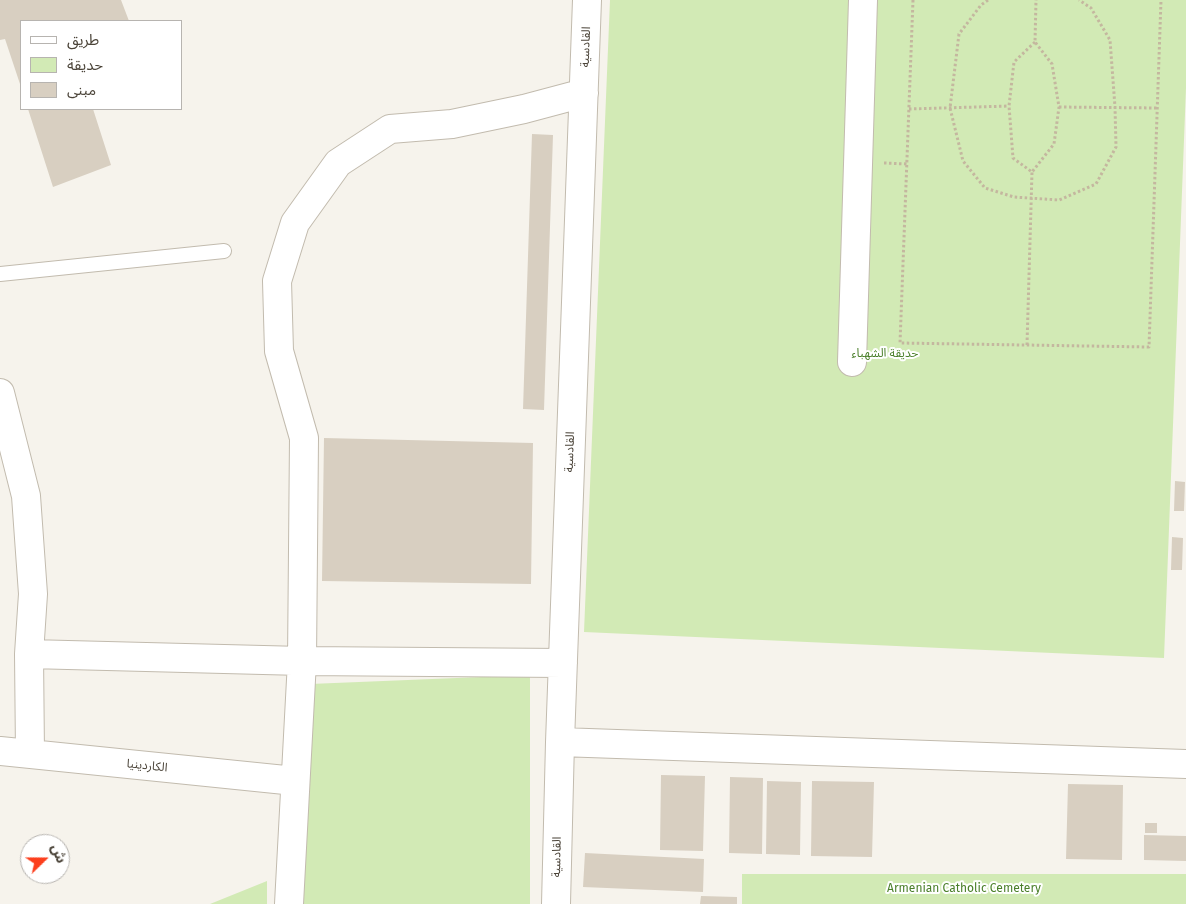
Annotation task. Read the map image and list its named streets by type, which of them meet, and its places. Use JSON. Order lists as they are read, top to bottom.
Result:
{
  "streets": {
    "street": ["القادسية", "الكاردينيا"]
  },
  "parks": ["حديقة الشهباء", "Armenian Catholic Cemetery"],
  "legend": ["طريق", "حديقة", "مبنى"],
  "north": "right"
}
